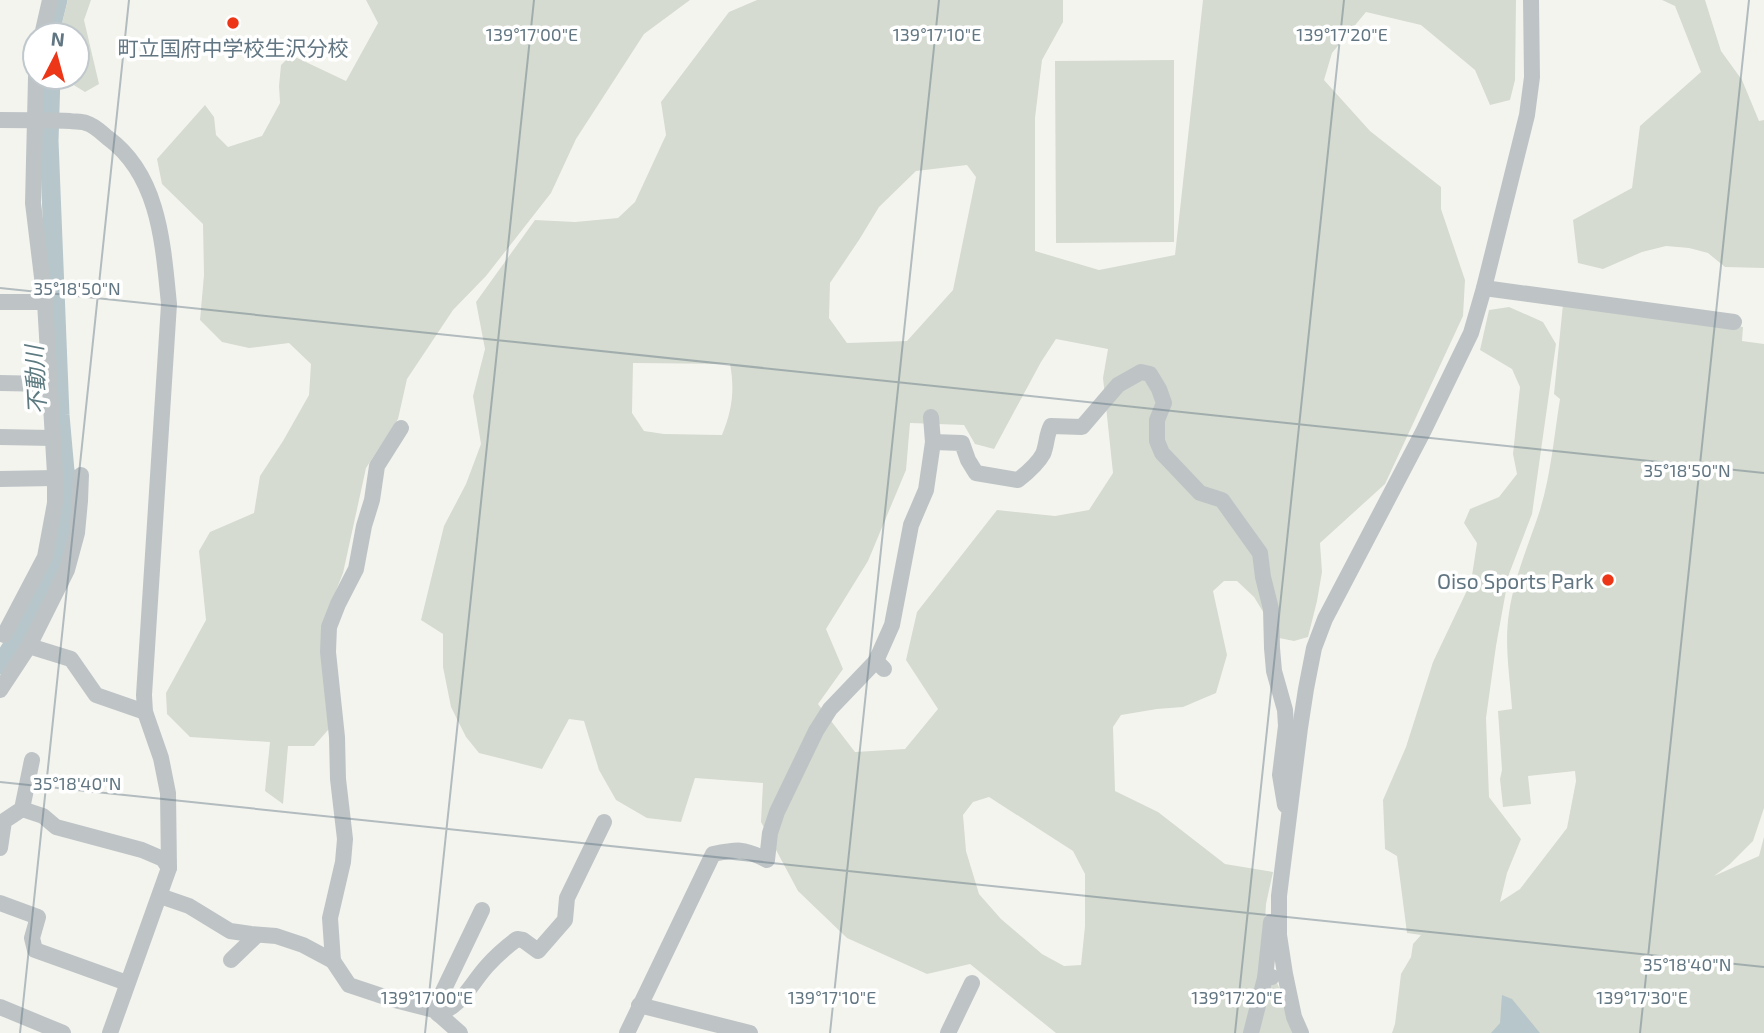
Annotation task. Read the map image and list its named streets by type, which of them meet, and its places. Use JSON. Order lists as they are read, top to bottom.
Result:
{
  "water": ["不動川"],
  "places": ["町立国府中学校生沢分校", "Oiso Sports Park"],
  "north": "top",
  "coordinates": [
    "139°17'00\"E",
    "139°17'10\"E",
    "139°17'20\"E",
    "35°18'50\"N",
    "35°18'40\"N",
    "139°17'30\"E"
  ]
}
